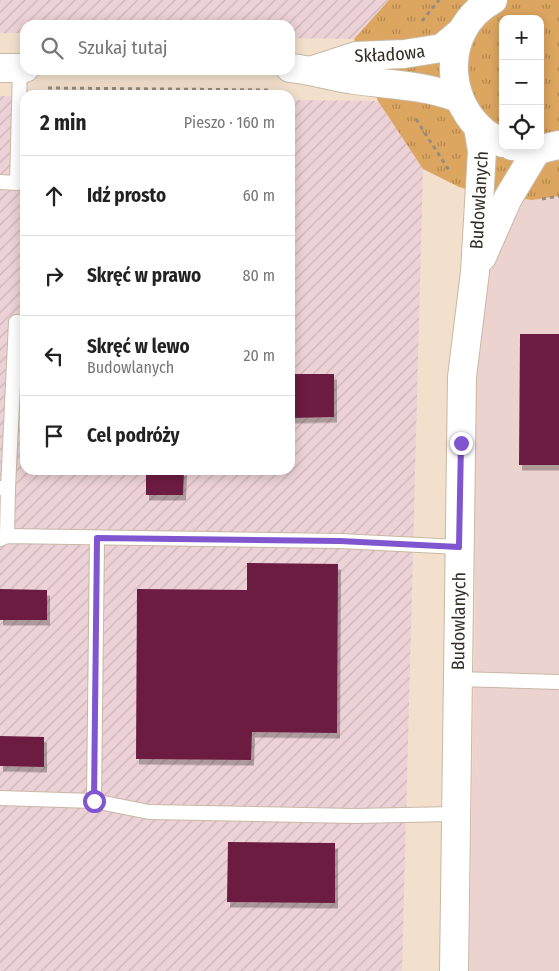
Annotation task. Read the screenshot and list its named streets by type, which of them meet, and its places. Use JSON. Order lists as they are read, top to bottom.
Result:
{
  "streets": {
    "street": ["Składowa", "Budowlanych"]
  },
  "page": {
    "map_buttons": ["+", "−"],
    "search": "Szukaj tutaj",
    "heading": ["2 min", "Pieszo · 160 m"],
    "list": [
      ["Idź prosto", "60 m"],
      ["Skręć w prawo", "80 m"],
      ["Skręć w lewo", "Budowlanych", "20 m"],
      "Cel podróży"
    ]
  }
}
